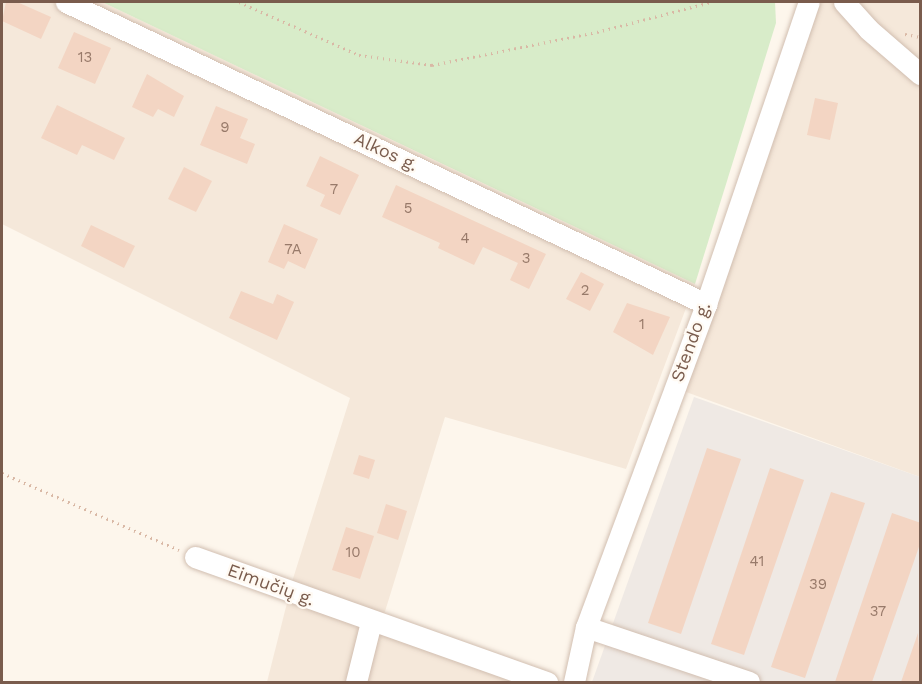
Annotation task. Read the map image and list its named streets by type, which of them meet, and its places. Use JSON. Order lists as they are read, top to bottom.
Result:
{
  "streets": {
    "street": ["Alkos g.", "Stendo g.", "Eimučių g."]
  },
  "crossings": [
    ["Alkos g.", "Stendo g."]
  ],
  "house_numbers": [
    "13",
    "9",
    "7",
    "5",
    "4",
    "7A",
    "3",
    "2",
    "1",
    "10",
    "41",
    "39",
    "37"
  ]
}
